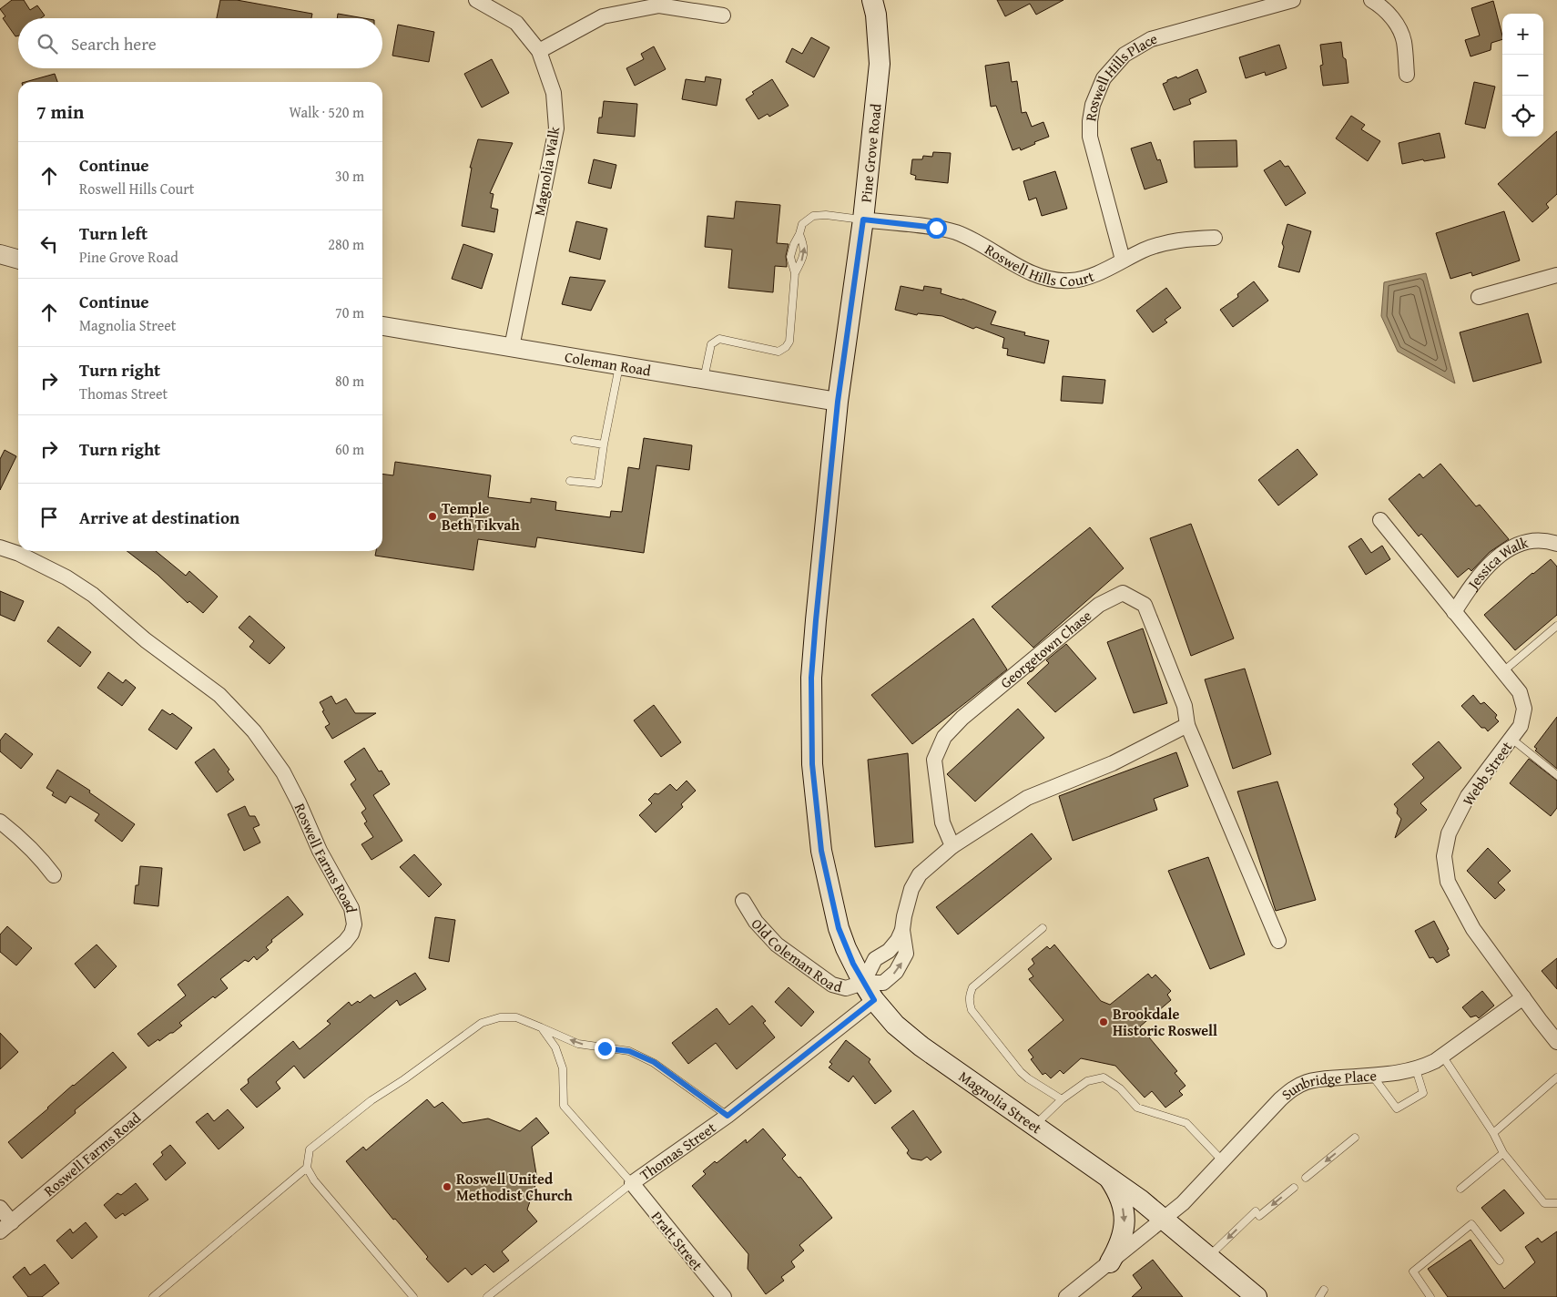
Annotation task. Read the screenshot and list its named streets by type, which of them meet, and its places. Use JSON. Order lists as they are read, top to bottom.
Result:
{
  "streets": {
    "main road": ["Pine Grove Road", "Magnolia Street"],
    "street": [
      "Roswell Hills Place",
      "Magnolia Walk",
      "Roswell Hills Court",
      "Coleman Road",
      "Jessica Walk",
      "Georgetown Chase",
      "Webb Street",
      "Roswell Farms Road",
      "Old Coleman Road",
      "Sunbridge Place",
      "Thomas Street",
      "Pratt Street"
    ]
  },
  "crossings": [
    ["Roswell Hills Place", "Roswell Hills Court"],
    ["Pine Grove Road", "Roswell Hills Court"],
    ["Pine Grove Road", "Coleman Road"],
    ["Pine Grove Road", "Magnolia Street"],
    ["Magnolia Walk", "Coleman Road"],
    ["Jessica Walk", "Webb Street"],
    ["Webb Street", "Sunbridge Place"],
    ["Old Coleman Road", "Magnolia Street"],
    ["Sunbridge Place", "Magnolia Street"],
    ["Magnolia Street", "Thomas Street"],
    ["Thomas Street", "Pratt Street"]
  ],
  "places": ["Temple Beth Tikvah", "Brookdale Historic Roswell", "Roswell United Methodist Church"],
  "page": {
    "map_buttons": ["+", "−"],
    "search": "Search here",
    "heading": ["7 min", "Walk · 520 m"],
    "list": [
      ["Continue", "Roswell Hills Court", "30 m"],
      ["Turn left", "Pine Grove Road", "280 m"],
      ["Continue", "Magnolia Street", "70 m"],
      ["Turn right", "Thomas Street", "80 m"],
      ["Turn right", "60 m"],
      "Arrive at destination"
    ]
  }
}
